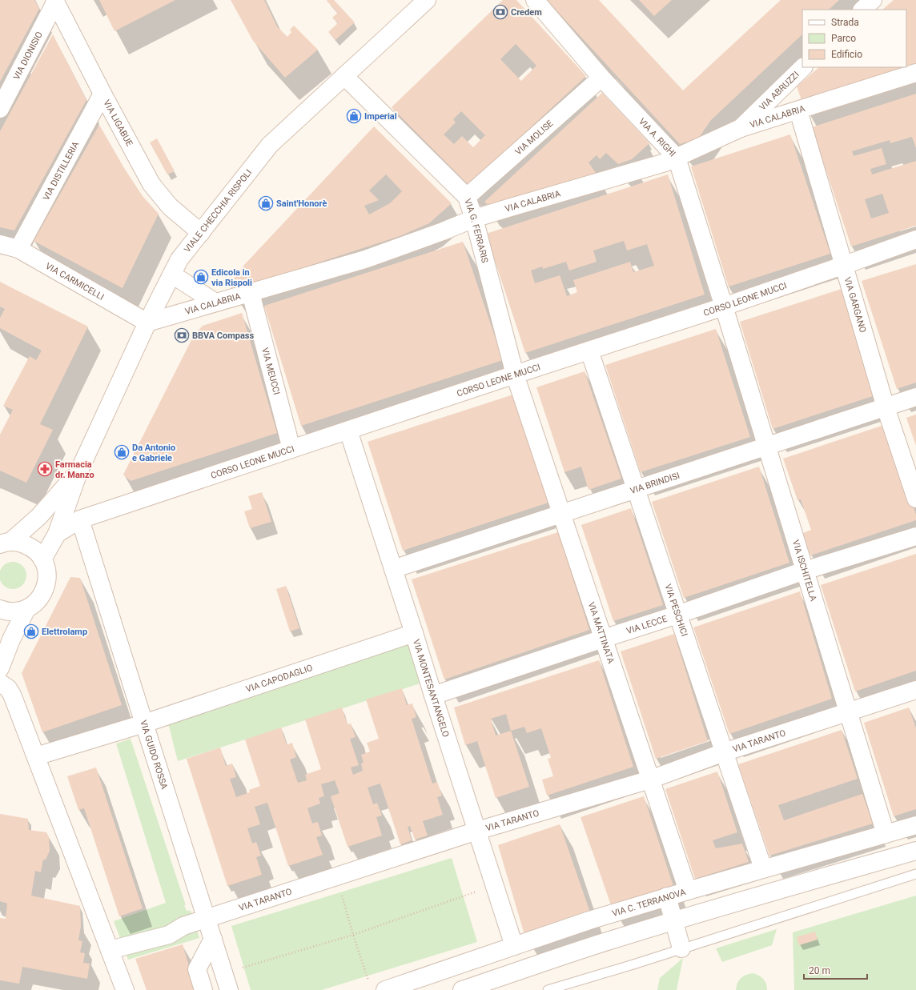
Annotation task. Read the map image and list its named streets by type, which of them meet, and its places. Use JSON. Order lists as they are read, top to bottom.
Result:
{
  "streets": {
    "street": [
      "VIA DIONISIO",
      "VIA ABRUZZI",
      "VIA CALABRIA",
      "VIA LIGABUE",
      "VIA MOLISE",
      "VIA A. RIGHI",
      "VIA DISTILLERIA",
      "VIALE CHECCHIA RISPOLI",
      "VIA G. FERRARIS",
      "VIA CARMICELLI",
      "CORSO LEONE MUCCI",
      "VIA GARGANO",
      "VIA MEUCCI",
      "VIA BRINDISI",
      "VIA ISCHITELLA",
      "VIA PESCHICI",
      "VIA LECCE",
      "VIA MATTINATA",
      "VIA CAPODAGLIO",
      "VIA MONTESANTANGELO",
      "VIA TARANTO",
      "VIA GUIDO ROSSA",
      "VIA C. TERRANOVA"
    ]
  },
  "crossings": [
    ["VIA DIONISIO", "VIA LIGABUE"],
    ["VIA ABRUZZI", "VIA CALABRIA"],
    ["VIA CALABRIA", "VIA A. RIGHI"],
    ["VIA CALABRIA", "VIALE CHECCHIA RISPOLI"],
    ["VIA CALABRIA", "VIA G. FERRARIS"],
    ["VIA CALABRIA", "VIA CARMICELLI"],
    ["VIA CALABRIA", "VIA GARGANO"],
    ["VIA CALABRIA", "VIA MEUCCI"],
    ["VIA LIGABUE", "VIA DISTILLERIA"],
    ["VIA LIGABUE", "VIALE CHECCHIA RISPOLI"],
    ["VIA MOLISE", "VIA A. RIGHI"],
    ["VIA MOLISE", "VIA G. FERRARIS"],
    ["VIA A. RIGHI", "CORSO LEONE MUCCI"],
    ["VIA A. RIGHI", "VIA ISCHITELLA"],
    ["VIA DISTILLERIA", "VIA CARMICELLI"],
    ["VIALE CHECCHIA RISPOLI", "VIA G. FERRARIS"],
    ["VIALE CHECCHIA RISPOLI", "VIA CARMICELLI"],
    ["VIALE CHECCHIA RISPOLI", "CORSO LEONE MUCCI"],
    ["VIA G. FERRARIS", "CORSO LEONE MUCCI"],
    ["VIA G. FERRARIS", "VIA MATTINATA"],
    ["CORSO LEONE MUCCI", "VIA GARGANO"],
    ["CORSO LEONE MUCCI", "VIA MEUCCI"],
    ["CORSO LEONE MUCCI", "VIA ISCHITELLA"],
    ["CORSO LEONE MUCCI", "VIA PESCHICI"],
    ["CORSO LEONE MUCCI", "VIA MATTINATA"],
    ["CORSO LEONE MUCCI", "VIA MONTESANTANGELO"],
    ["CORSO LEONE MUCCI", "VIA GUIDO ROSSA"],
    ["VIA GARGANO", "VIA BRINDISI"],
    ["VIA BRINDISI", "VIA ISCHITELLA"],
    ["VIA BRINDISI", "VIA PESCHICI"],
    ["VIA BRINDISI", "VIA MATTINATA"],
    ["VIA BRINDISI", "VIA MONTESANTANGELO"],
    ["VIA ISCHITELLA", "VIA LECCE"],
    ["VIA ISCHITELLA", "VIA TARANTO"],
    ["VIA ISCHITELLA", "VIA C. TERRANOVA"],
    ["VIA PESCHICI", "VIA LECCE"],
    ["VIA PESCHICI", "VIA TARANTO"],
    ["VIA PESCHICI", "VIA C. TERRANOVA"],
    ["VIA LECCE", "VIA MATTINATA"],
    ["VIA LECCE", "VIA MONTESANTANGELO"],
    ["VIA MATTINATA", "VIA TARANTO"],
    ["VIA MATTINATA", "VIA C. TERRANOVA"],
    ["VIA CAPODAGLIO", "VIA MONTESANTANGELO"],
    ["VIA CAPODAGLIO", "VIA GUIDO ROSSA"],
    ["VIA MONTESANTANGELO", "VIA TARANTO"],
    ["VIA MONTESANTANGELO", "VIA C. TERRANOVA"],
    ["VIA TARANTO", "VIA GUIDO ROSSA"]
  ],
  "places": {
    "bank": ["Credem", "BBVA Compass"],
    "shop": [
      "Imperial",
      "Saint'Honorè",
      "Edicola in via Rispoli",
      "Da Antonio e Gabriele",
      "Elettrolamp"
    ],
    "pharmacy": ["Farmacia dr. Manzo"]
  },
  "legend": ["Strada", "Parco", "Edificio"],
  "scale_bar": "20 m"
}
